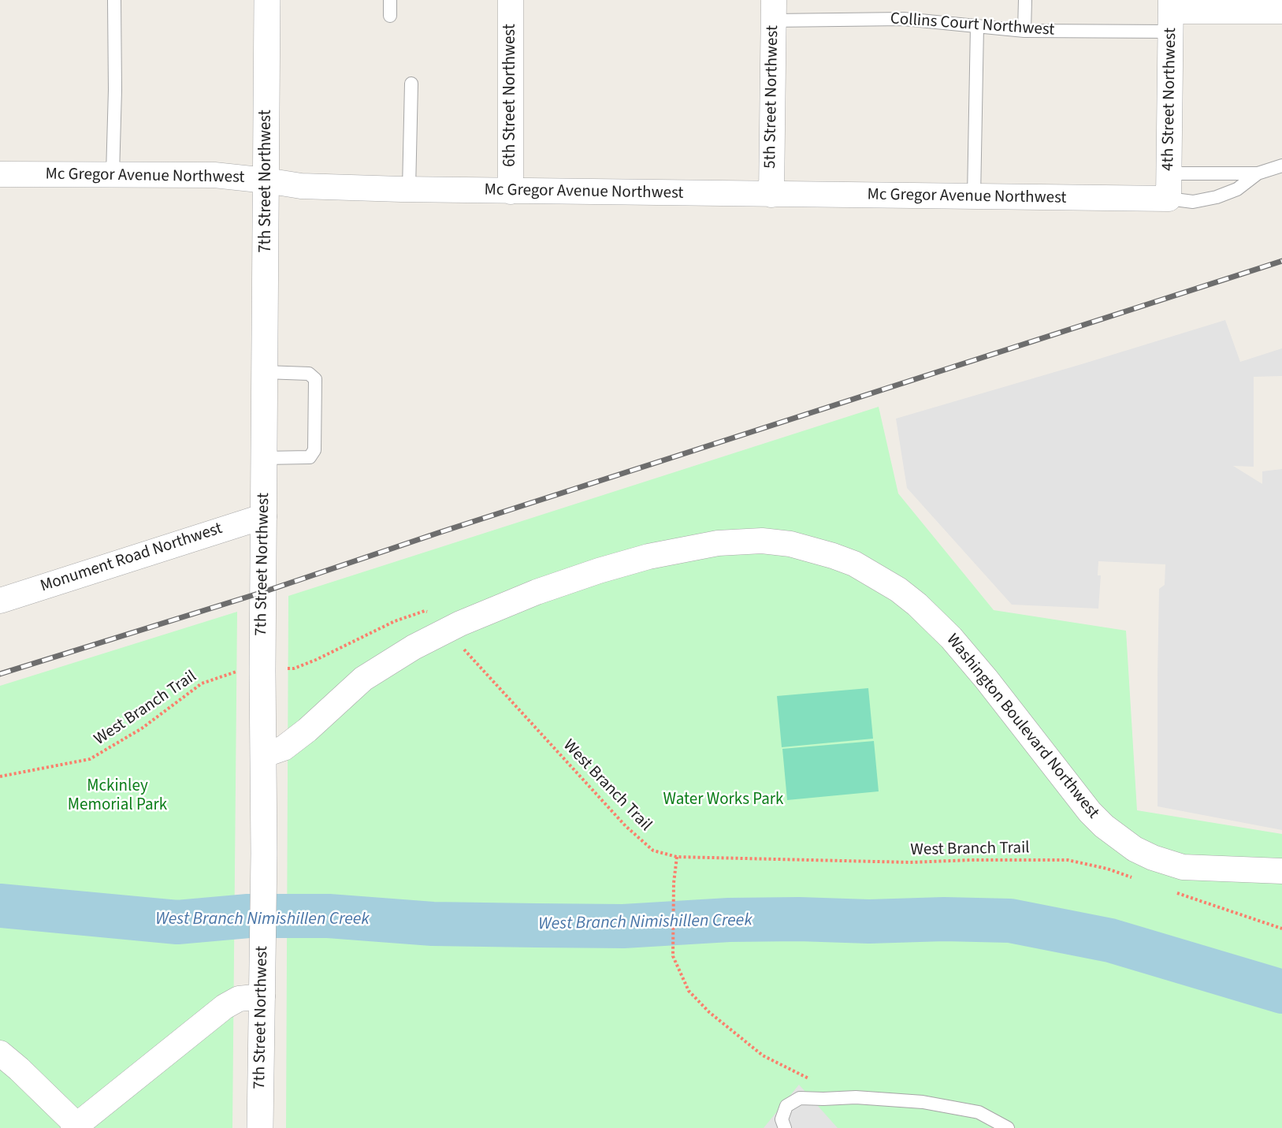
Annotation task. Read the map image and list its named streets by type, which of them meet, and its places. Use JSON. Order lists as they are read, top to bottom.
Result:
{
  "streets": {
    "street": [
      "Collins Court Northwest",
      "6th Street Northwest",
      "5th Street Northwest",
      "4th Street Northwest",
      "Mc Gregor Avenue Northwest",
      "7th Street Northwest",
      "Monument Road Northwest",
      "Washington Boulevard Northwest"
    ],
    "path": ["West Branch Trail"]
  },
  "crossings": [
    ["Collins Court Northwest", "5th Street Northwest"],
    ["Collins Court Northwest", "4th Street Northwest"],
    ["6th Street Northwest", "Mc Gregor Avenue Northwest"],
    ["5th Street Northwest", "Mc Gregor Avenue Northwest"],
    ["4th Street Northwest", "Mc Gregor Avenue Northwest"],
    ["Mc Gregor Avenue Northwest", "7th Street Northwest"],
    ["7th Street Northwest", "Monument Road Northwest"],
    ["7th Street Northwest", "West Branch Trail"],
    ["7th Street Northwest", "Washington Boulevard Northwest"],
    ["West Branch Trail", "Washington Boulevard Northwest"]
  ],
  "water": ["West Branch Nimishillen Creek"],
  "parks": ["Mckinley Memorial Park", "Water Works Park"]
}
